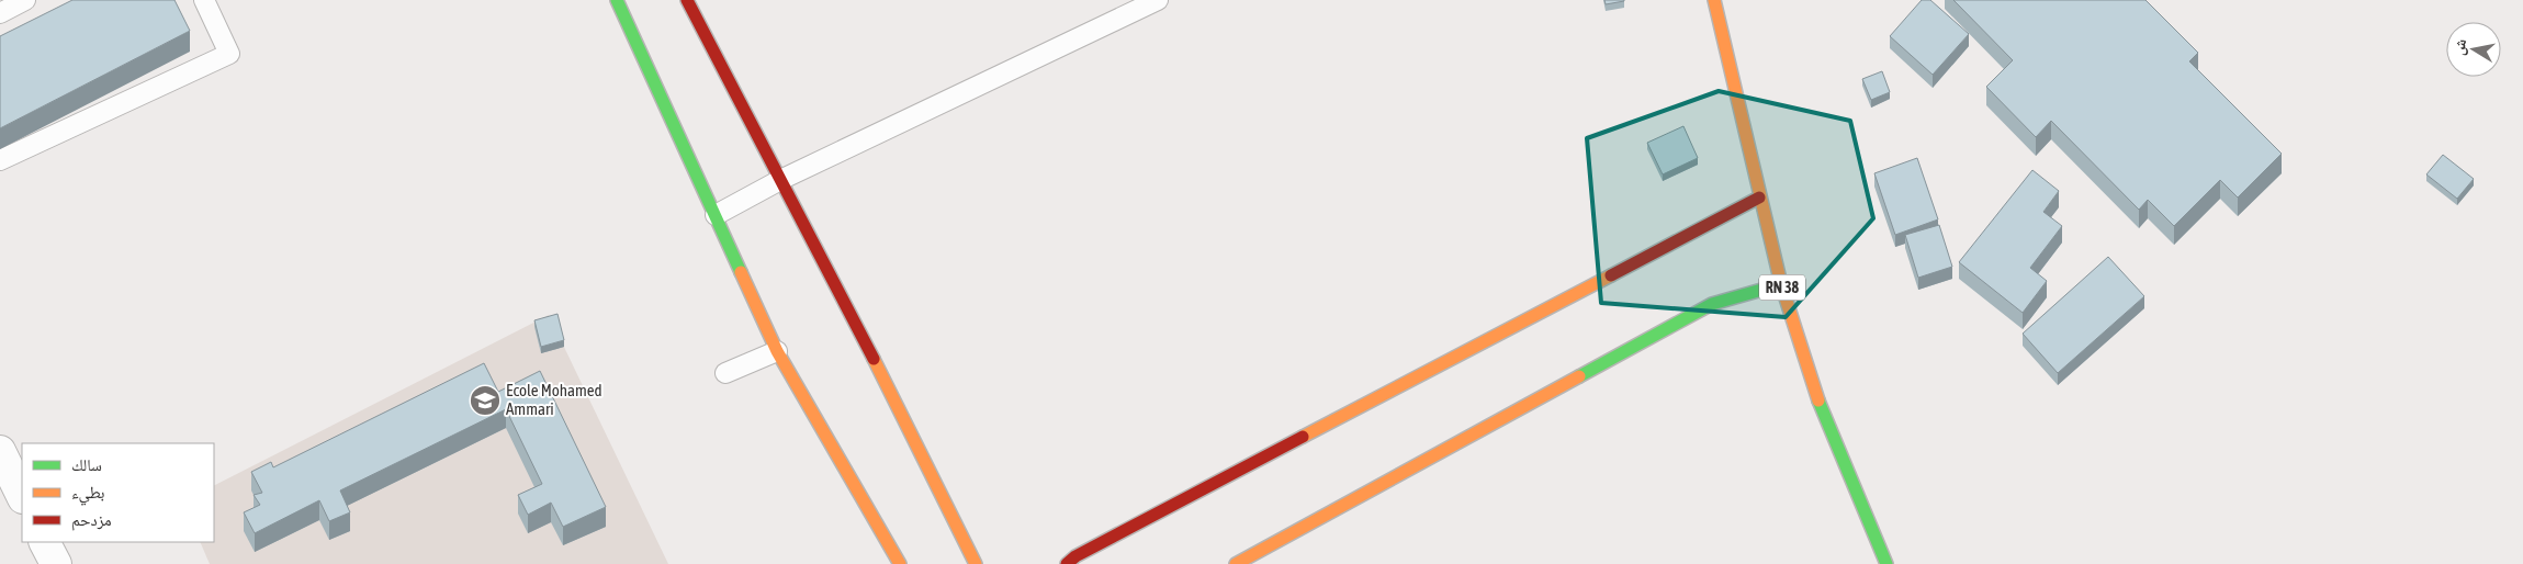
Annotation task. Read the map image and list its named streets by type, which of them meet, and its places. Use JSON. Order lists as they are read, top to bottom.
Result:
{
  "streets": {
    "street": ["RN 38"]
  },
  "places": {
    "school or university": ["Ecole Mohamed Ammari"]
  },
  "legend": ["سالك", "بطيء", "مزدحم"],
  "north": "left"
}
